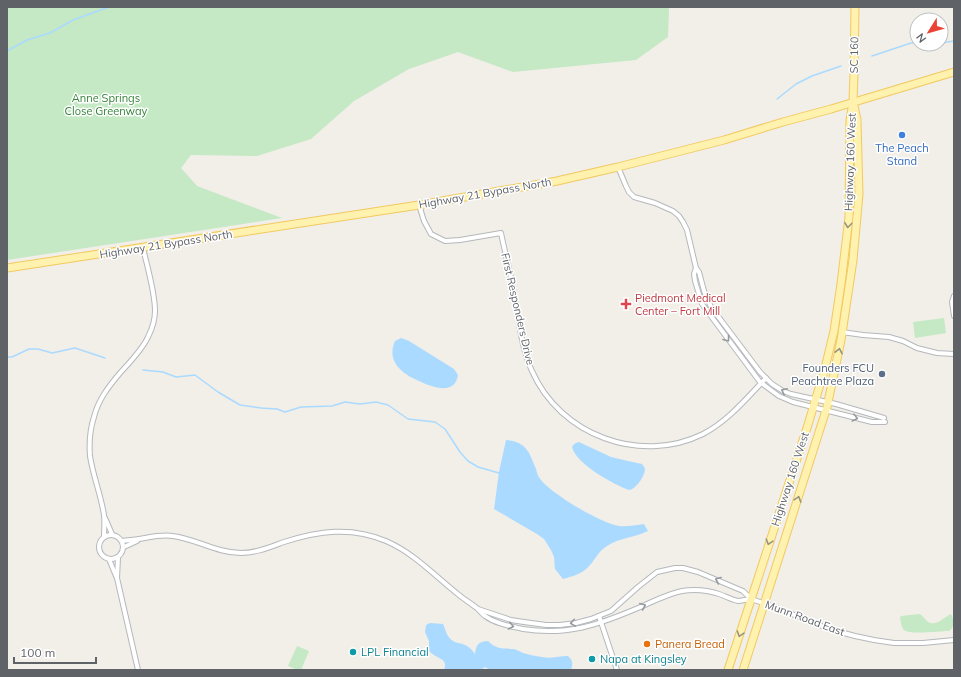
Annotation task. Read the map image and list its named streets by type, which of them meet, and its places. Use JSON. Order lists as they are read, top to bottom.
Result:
{
  "streets": {
    "main road": ["SC 160", "Highway 160 West", "Highway 21 Bypass North"],
    "street": ["First Responders Drive", "Munn Road East"]
  },
  "crossings": [
    ["SC 160", "Highway 160 West"],
    ["SC 160", "Highway 21 Bypass North"],
    ["Highway 160 West", "Highway 21 Bypass North"],
    ["Highway 160 West", "Munn Road East"],
    ["Highway 21 Bypass North", "First Responders Drive"]
  ],
  "parks": ["Anne Springs Close Greenway"],
  "places": {
    "other": [
      "The Peach Stand",
      "Founders FCU Peachtree Plaza",
      "Panera Bread",
      "LPL Financial",
      "Napa at Kingsley"
    ],
    "health": ["Piedmont Medical Center – Fort Mill"]
  },
  "scale_bar": "100 m",
  "north": "bottom left"
}
